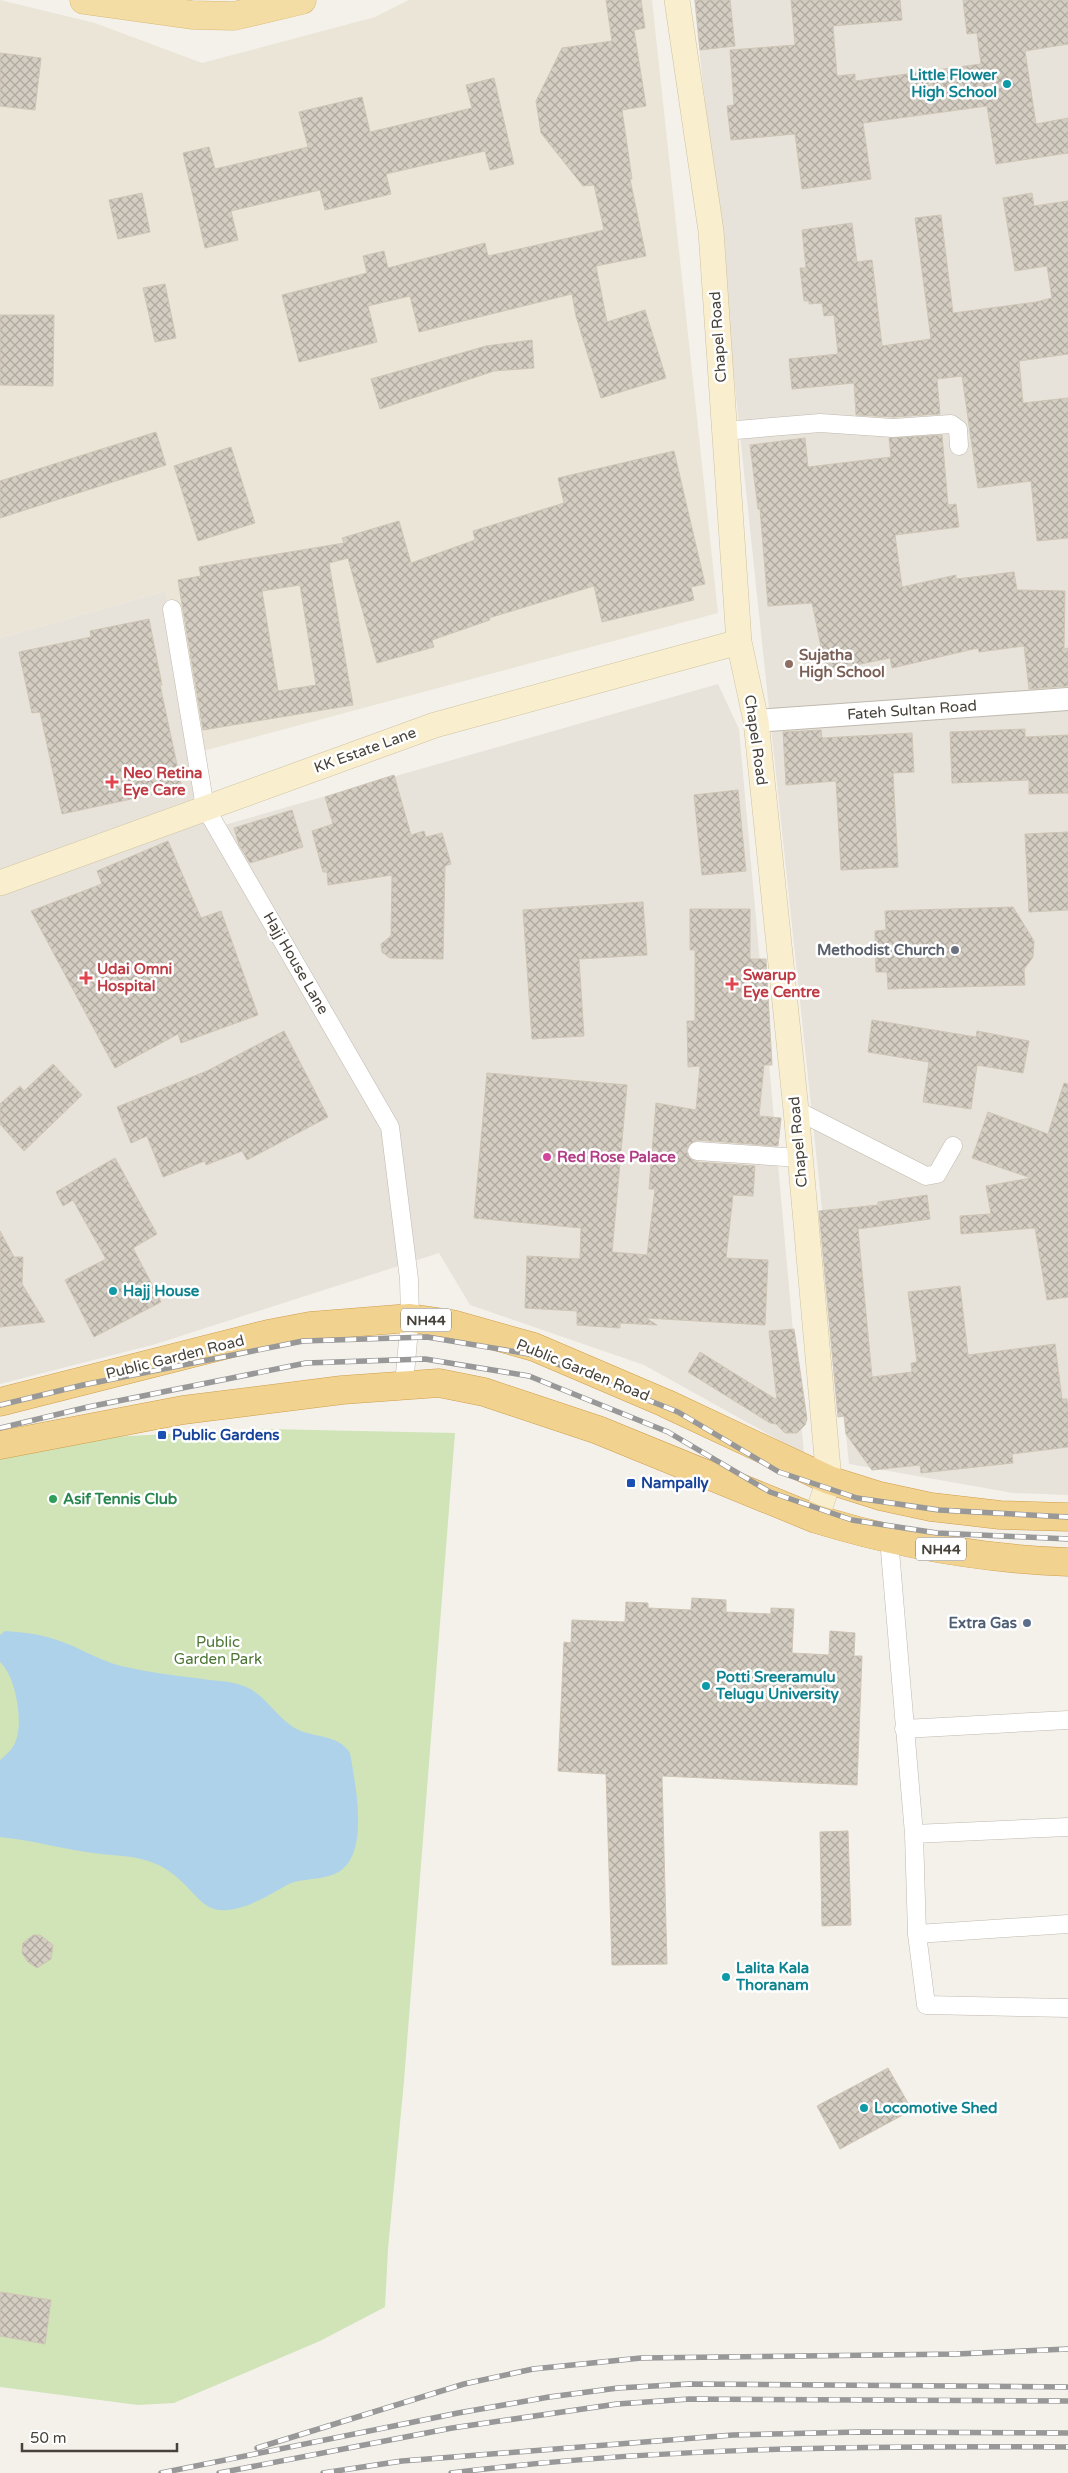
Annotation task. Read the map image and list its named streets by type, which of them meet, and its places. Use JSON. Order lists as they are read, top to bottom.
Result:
{
  "streets": {
    "highway": ["NH44", "Public Garden Road"],
    "main road": ["Chapel Road", "KK Estate Lane"],
    "street": ["Fateh Sultan Road", "Hajj House Lane"]
  },
  "crossings": [
    ["Chapel Road", "Fateh Sultan Road"],
    ["Chapel Road", "KK Estate Lane"],
    ["Chapel Road", "NH44"],
    ["Chapel Road", "Public Garden Road"],
    ["KK Estate Lane", "Hajj House Lane"],
    ["Hajj House Lane", "NH44"],
    ["Hajj House Lane", "Public Garden Road"],
    ["NH44", "Public Garden Road"]
  ],
  "parks": ["Public Garden Park"],
  "places": {
    "other": [
      "Little Flower High School",
      "Sujatha High School",
      "Methodist Church",
      "Red Rose Palace",
      "Hajj House",
      "Asif Tennis Club",
      "Extra Gas",
      "Potti Sreeramulu Telugu University",
      "Lalita Kala Thoranam",
      "Locomotive Shed"
    ],
    "health": ["Neo Retina Eye Care", "Udai Omni Hospital", "Swarup Eye Centre"],
    "transit": ["Public Gardens", "Nampally"]
  },
  "scale_bar": "50 m"
}
